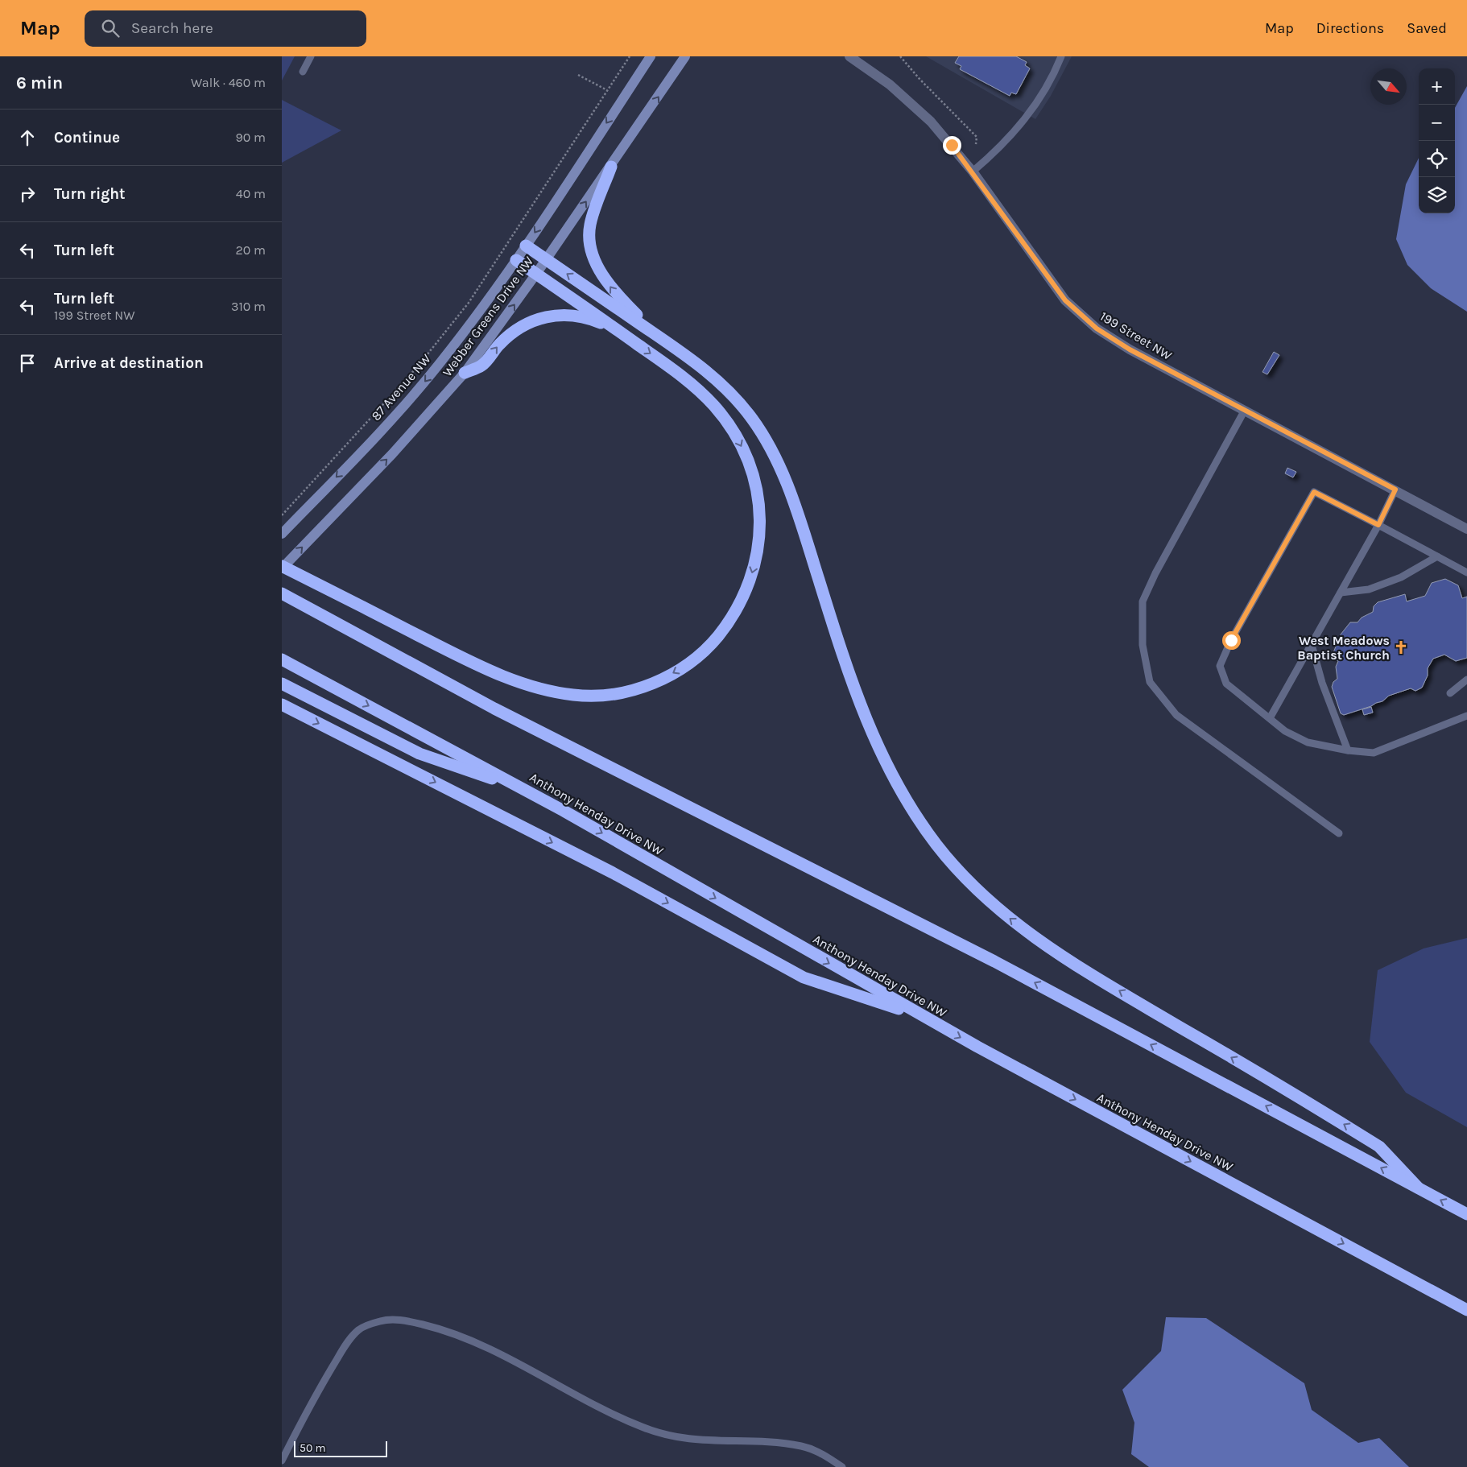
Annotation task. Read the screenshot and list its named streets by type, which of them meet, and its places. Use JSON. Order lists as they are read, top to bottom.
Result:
{
  "streets": {
    "highway": ["Anthony Henday Drive NW"],
    "main road": ["Webber Greens Drive NW", "87 Avenue NW"],
    "street": ["199 Street NW"]
  },
  "crossings": [
    ["Webber Greens Drive NW", "87 Avenue NW"]
  ],
  "one_way": ["87 Avenue NW"],
  "places": {
    "church": ["West Meadows Baptist Church"]
  },
  "scale_bar": "50 m",
  "north": "bottom right",
  "page": {
    "header": "Map",
    "search": "Search here",
    "nav": ["Map", "Directions", "Saved"],
    "heading": ["6 min", "Walk · 460 m"],
    "map_buttons": ["+", "−"],
    "list": [
      ["Continue", "90 m"],
      ["Turn right", "40 m"],
      ["Turn left", "20 m"],
      ["Turn left", "199 Street NW", "310 m"],
      "Arrive at destination"
    ],
    "scale": "50 m"
  }
}
